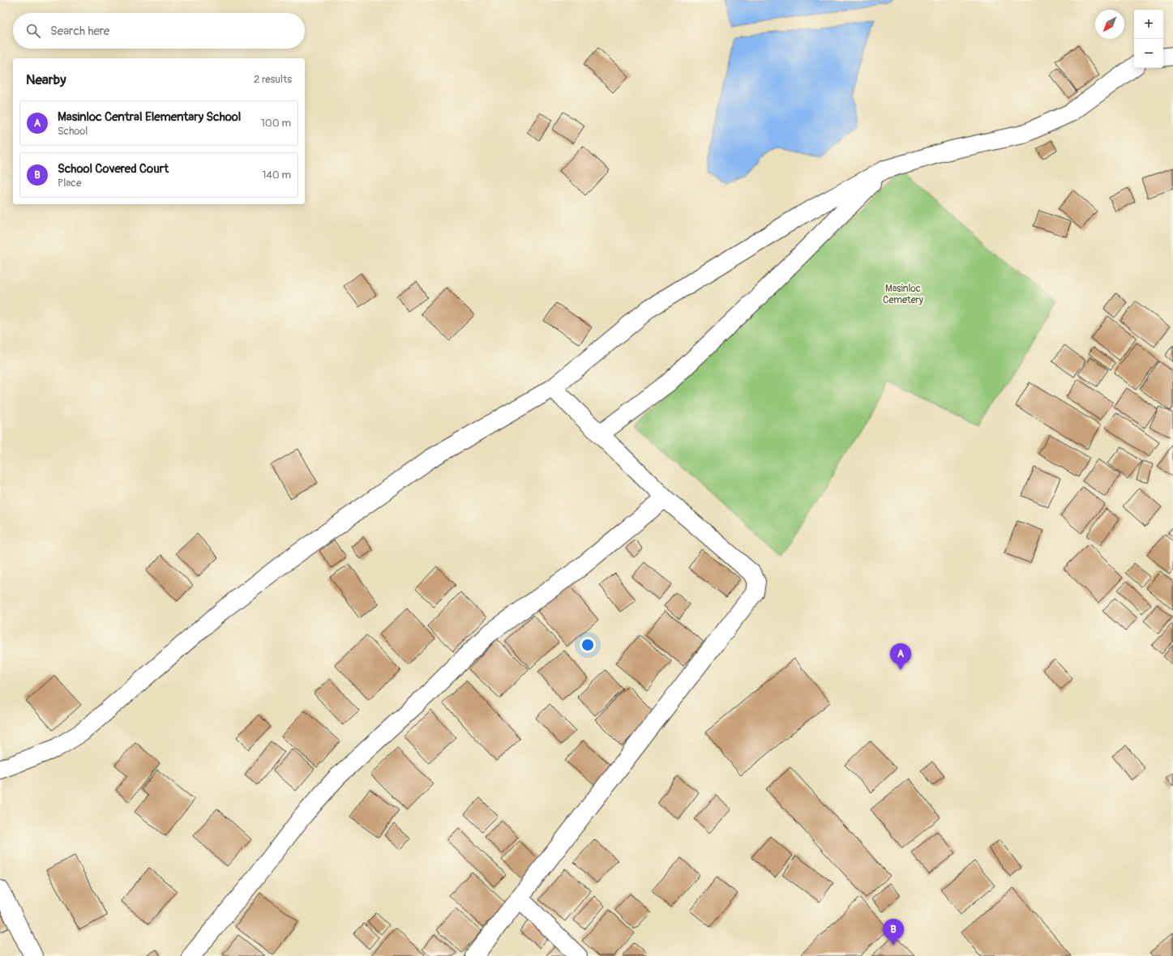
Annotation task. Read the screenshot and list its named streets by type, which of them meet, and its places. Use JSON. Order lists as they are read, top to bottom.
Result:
{
  "parks": ["Masinloc Cemetery"],
  "north": "bottom left",
  "page": {
    "map_buttons": ["+", "−"],
    "search": "Search here",
    "heading": ["Nearby", "2 results"],
    "list": [
      {
        "mark": "A",
        "name": "Masinloc Central Elementary School",
        "note": "School",
        "value": "100 m"
      },
      {
        "mark": "B",
        "name": "School Covered Court",
        "note": "Place",
        "value": "140 m"
      }
    ],
    "pins": ["A", "B"]
  }
}
